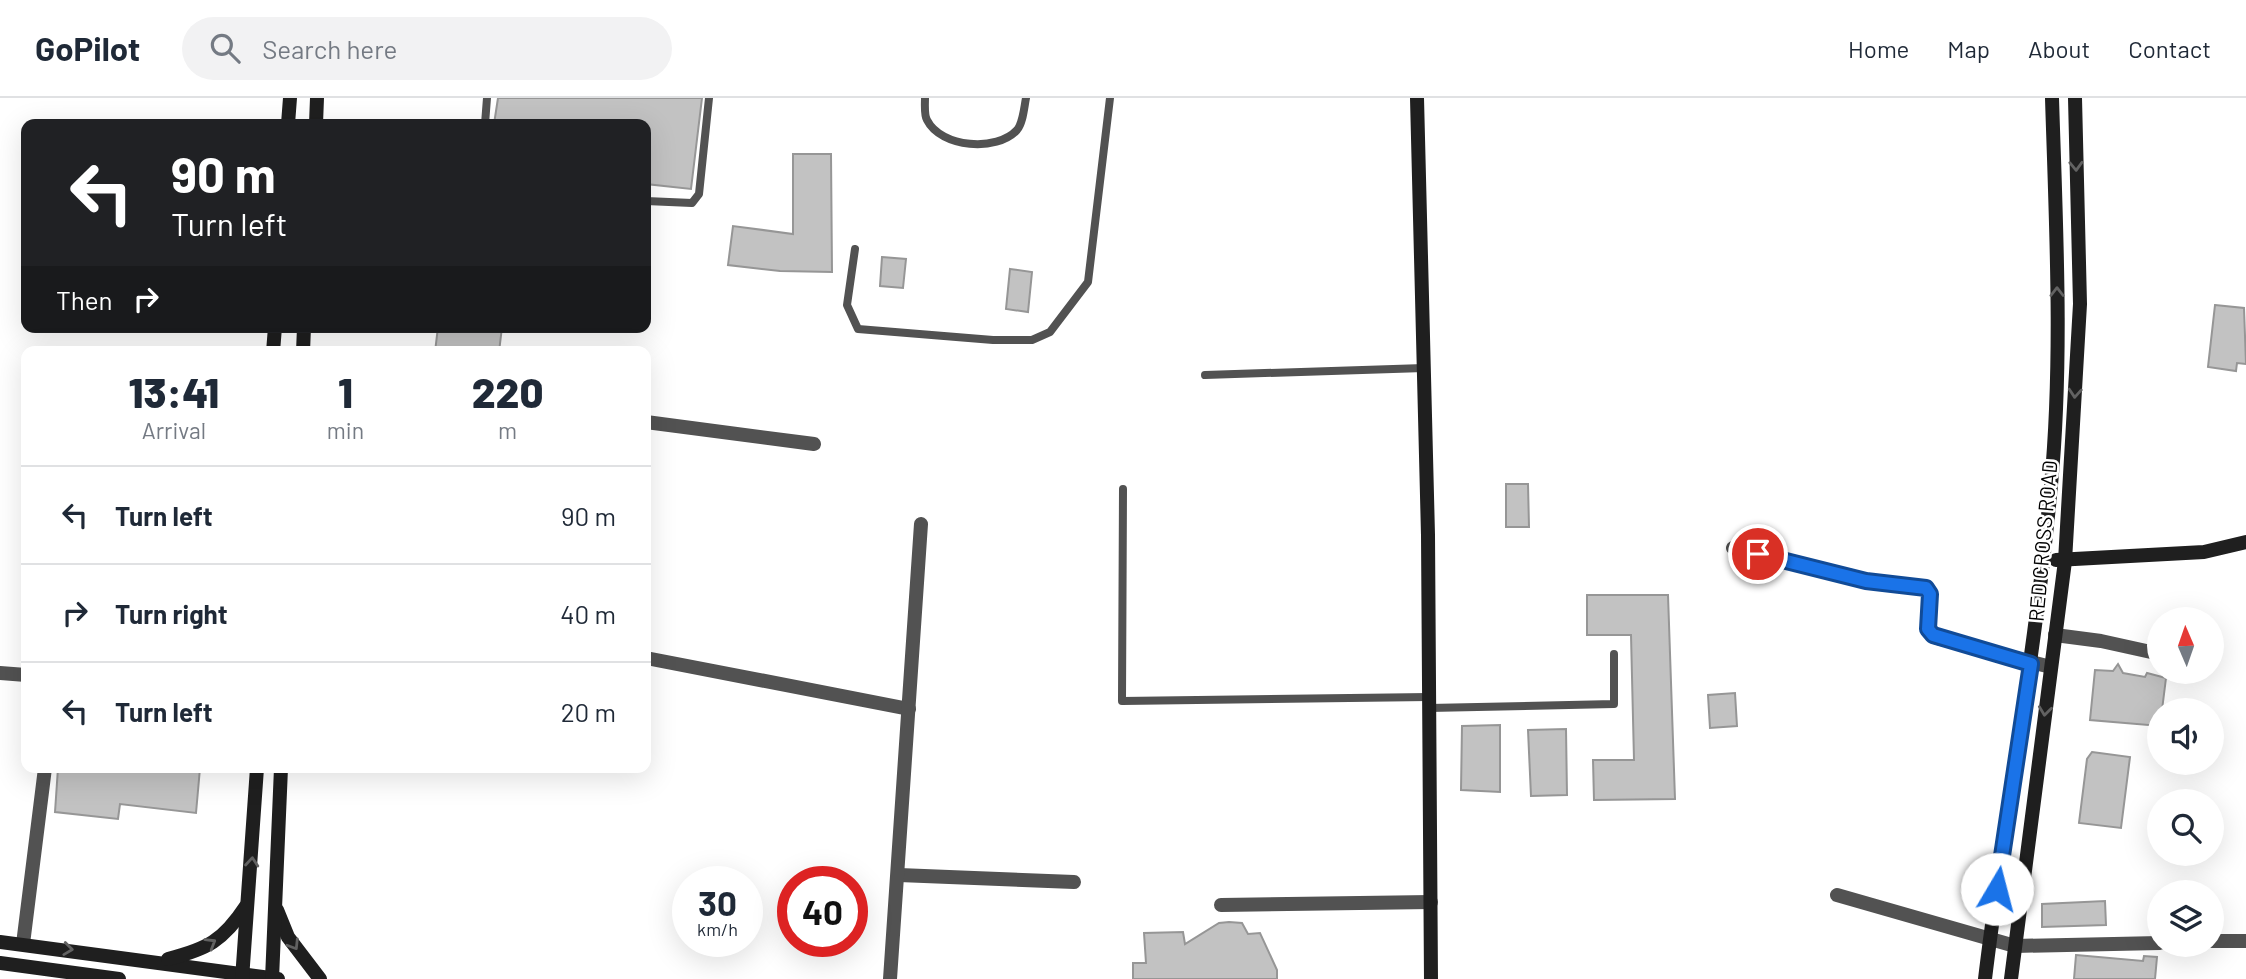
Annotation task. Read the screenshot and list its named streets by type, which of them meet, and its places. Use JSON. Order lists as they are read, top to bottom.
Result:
{
  "streets": {
    "street": ["RED CROSS ROAD"]
  },
  "north": "top",
  "page": {
    "header": "GoPilot",
    "search": "Search here",
    "nav": [
      "Home",
      "Map",
      "About",
      "Contact"
    ],
    "turn": ["90 m", "Turn left"],
    "then": "Then",
    "eta": [
      "13:41",
      "Arrival",
      "1",
      "min",
      "220",
      "m"
    ],
    "list": [
      {
        "name": "Turn left",
        "value": "90 m"
      },
      {
        "name": "Turn right",
        "value": "40 m"
      },
      {
        "name": "Turn left",
        "value": "20 m"
      }
    ],
    "speed": "30 km/h",
    "limit": "40"
  }
}
